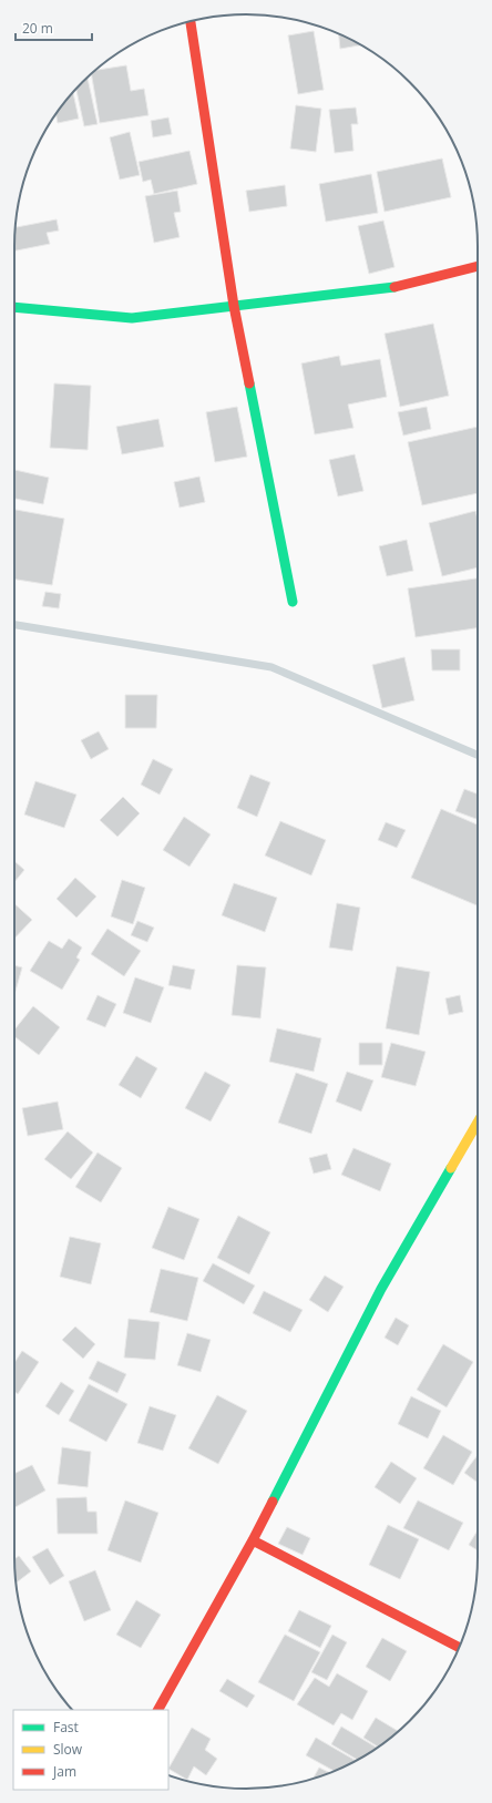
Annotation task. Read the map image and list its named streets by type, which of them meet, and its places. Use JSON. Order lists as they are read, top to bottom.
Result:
{
  "legend": ["Fast", "Slow", "Jam"],
  "scale_bar": "20 m"
}
